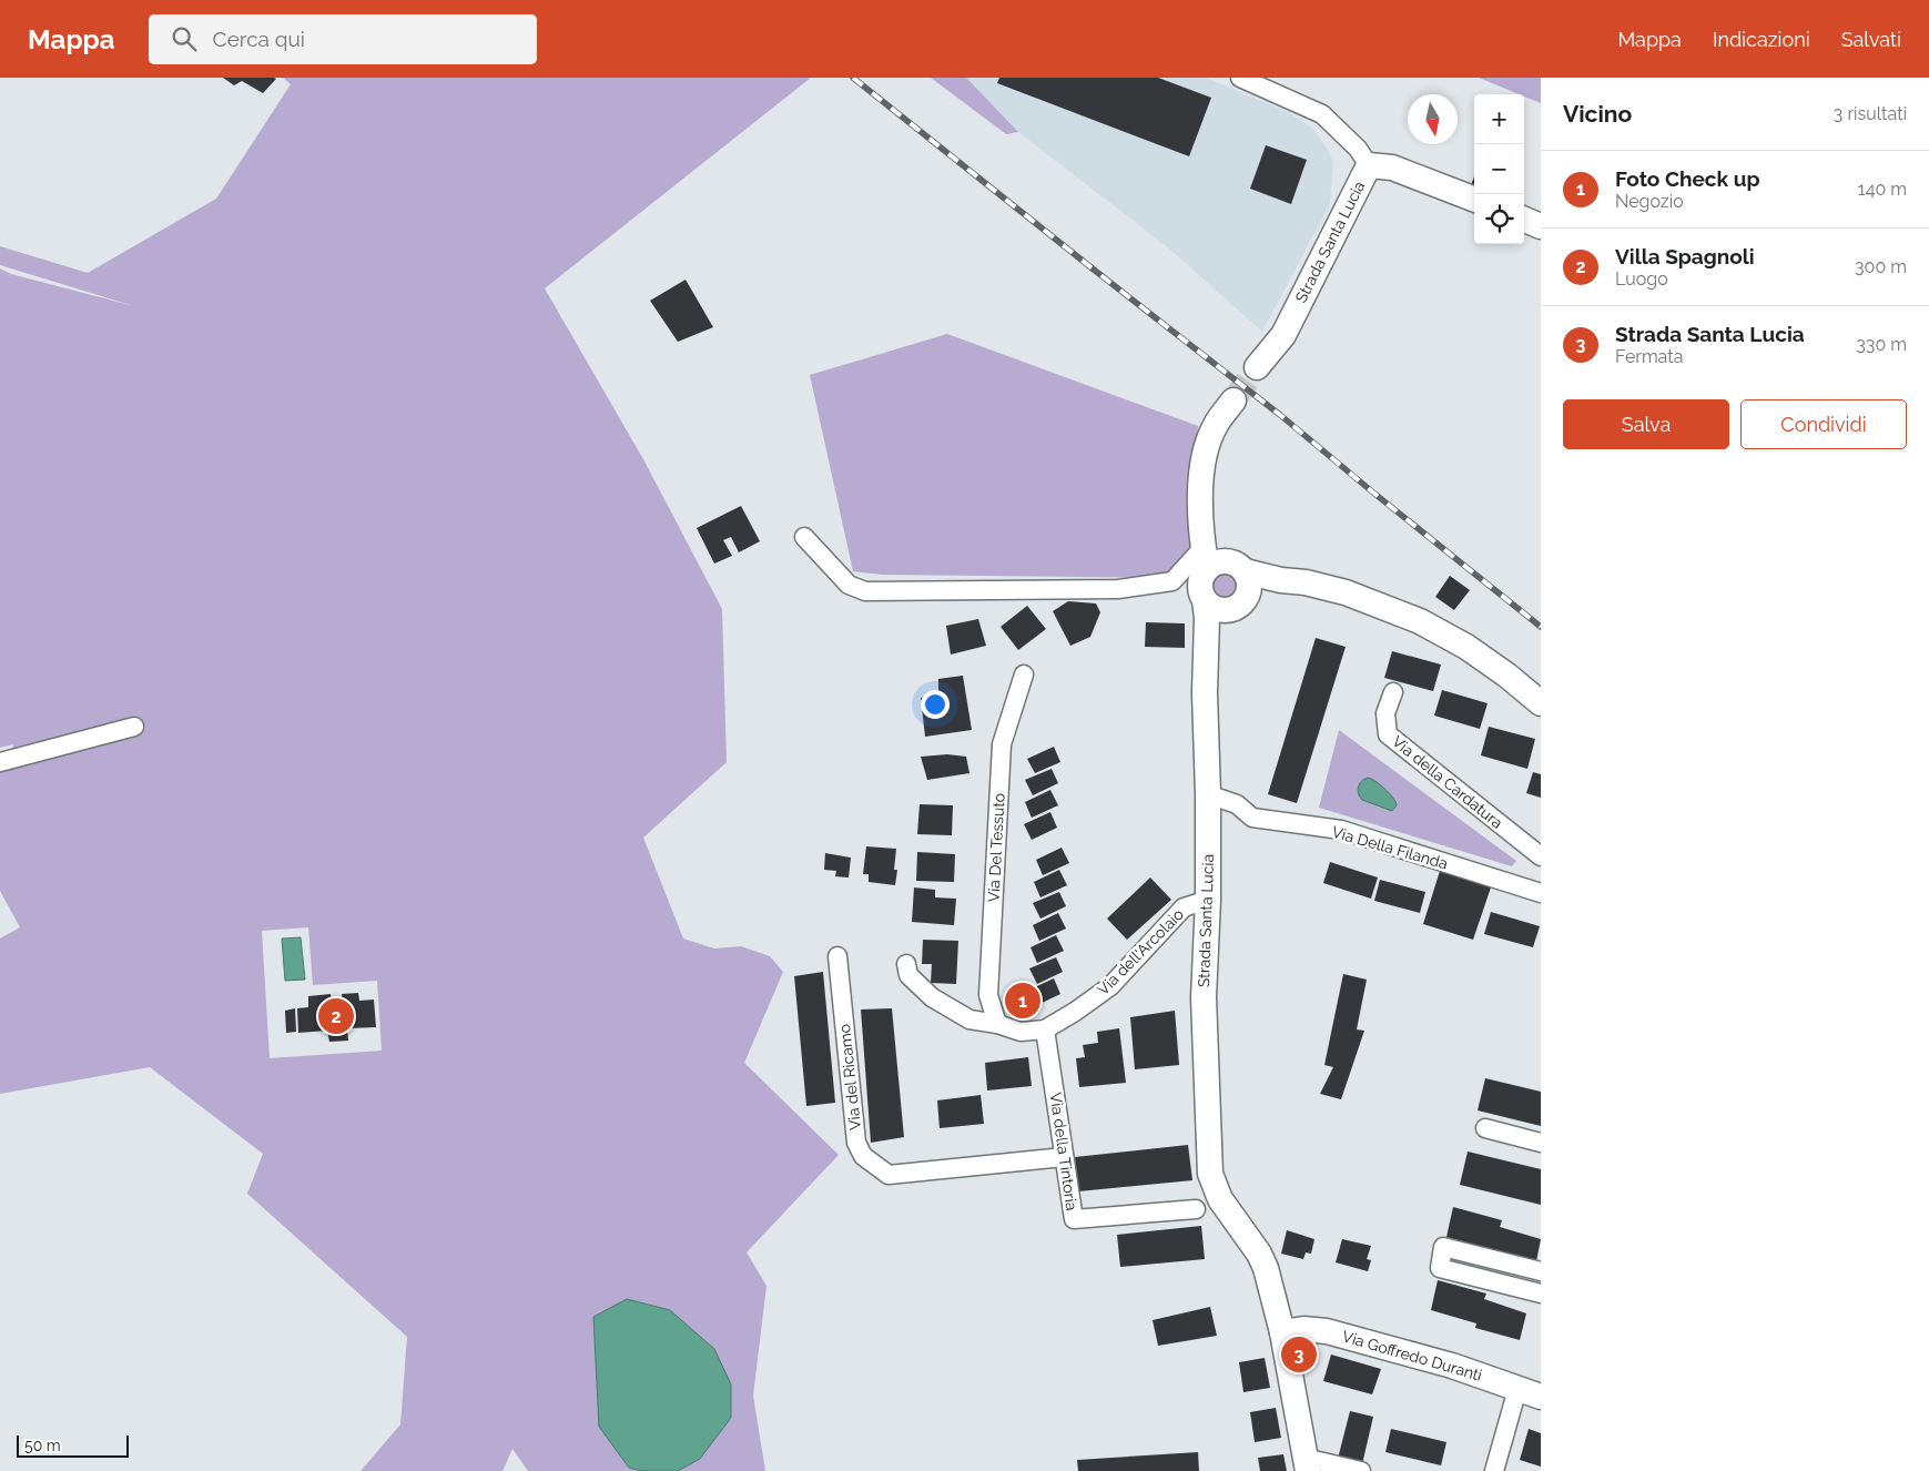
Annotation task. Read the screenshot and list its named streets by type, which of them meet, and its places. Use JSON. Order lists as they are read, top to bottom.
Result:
{
  "streets": {
    "street": [
      "Strada Santa Lucia",
      "Via della Cardatura",
      "Via Del Tessuto",
      "Via Della Filanda",
      "Via dell'Arcolaio",
      "Via del Ricamo",
      "Via della Tintoria",
      "Via Goffredo Duranti"
    ]
  },
  "crossings": [
    ["Strada Santa Lucia", "Via Della Filanda"],
    ["Strada Santa Lucia", "Via dell'Arcolaio"],
    ["Strada Santa Lucia", "Via Goffredo Duranti"],
    ["Via Del Tessuto", "Via dell'Arcolaio"],
    ["Via dell'Arcolaio", "Via della Tintoria"],
    ["Via del Ricamo", "Via della Tintoria"]
  ],
  "scale_bar": "50 m",
  "north": "bottom",
  "page": {
    "header": "Mappa",
    "search": "Cerca qui",
    "nav": ["Mappa", "Indicazioni", "Salvati"],
    "heading": ["Vicino", "3 risultati"],
    "map_buttons": ["+", "−"],
    "list": [
      {
        "mark": "1",
        "name": "Foto Check up",
        "note": "Negozio",
        "value": "140 m"
      },
      {
        "mark": "2",
        "name": "Villa Spagnoli",
        "note": "Luogo",
        "value": "300 m"
      },
      {
        "mark": "3",
        "name": "Strada Santa Lucia",
        "note": "Fermata",
        "value": "330 m"
      }
    ],
    "buttons": ["Salva", "Condividi"],
    "pins": ["1", "2", "3"],
    "scale": "50 m"
  }
}
